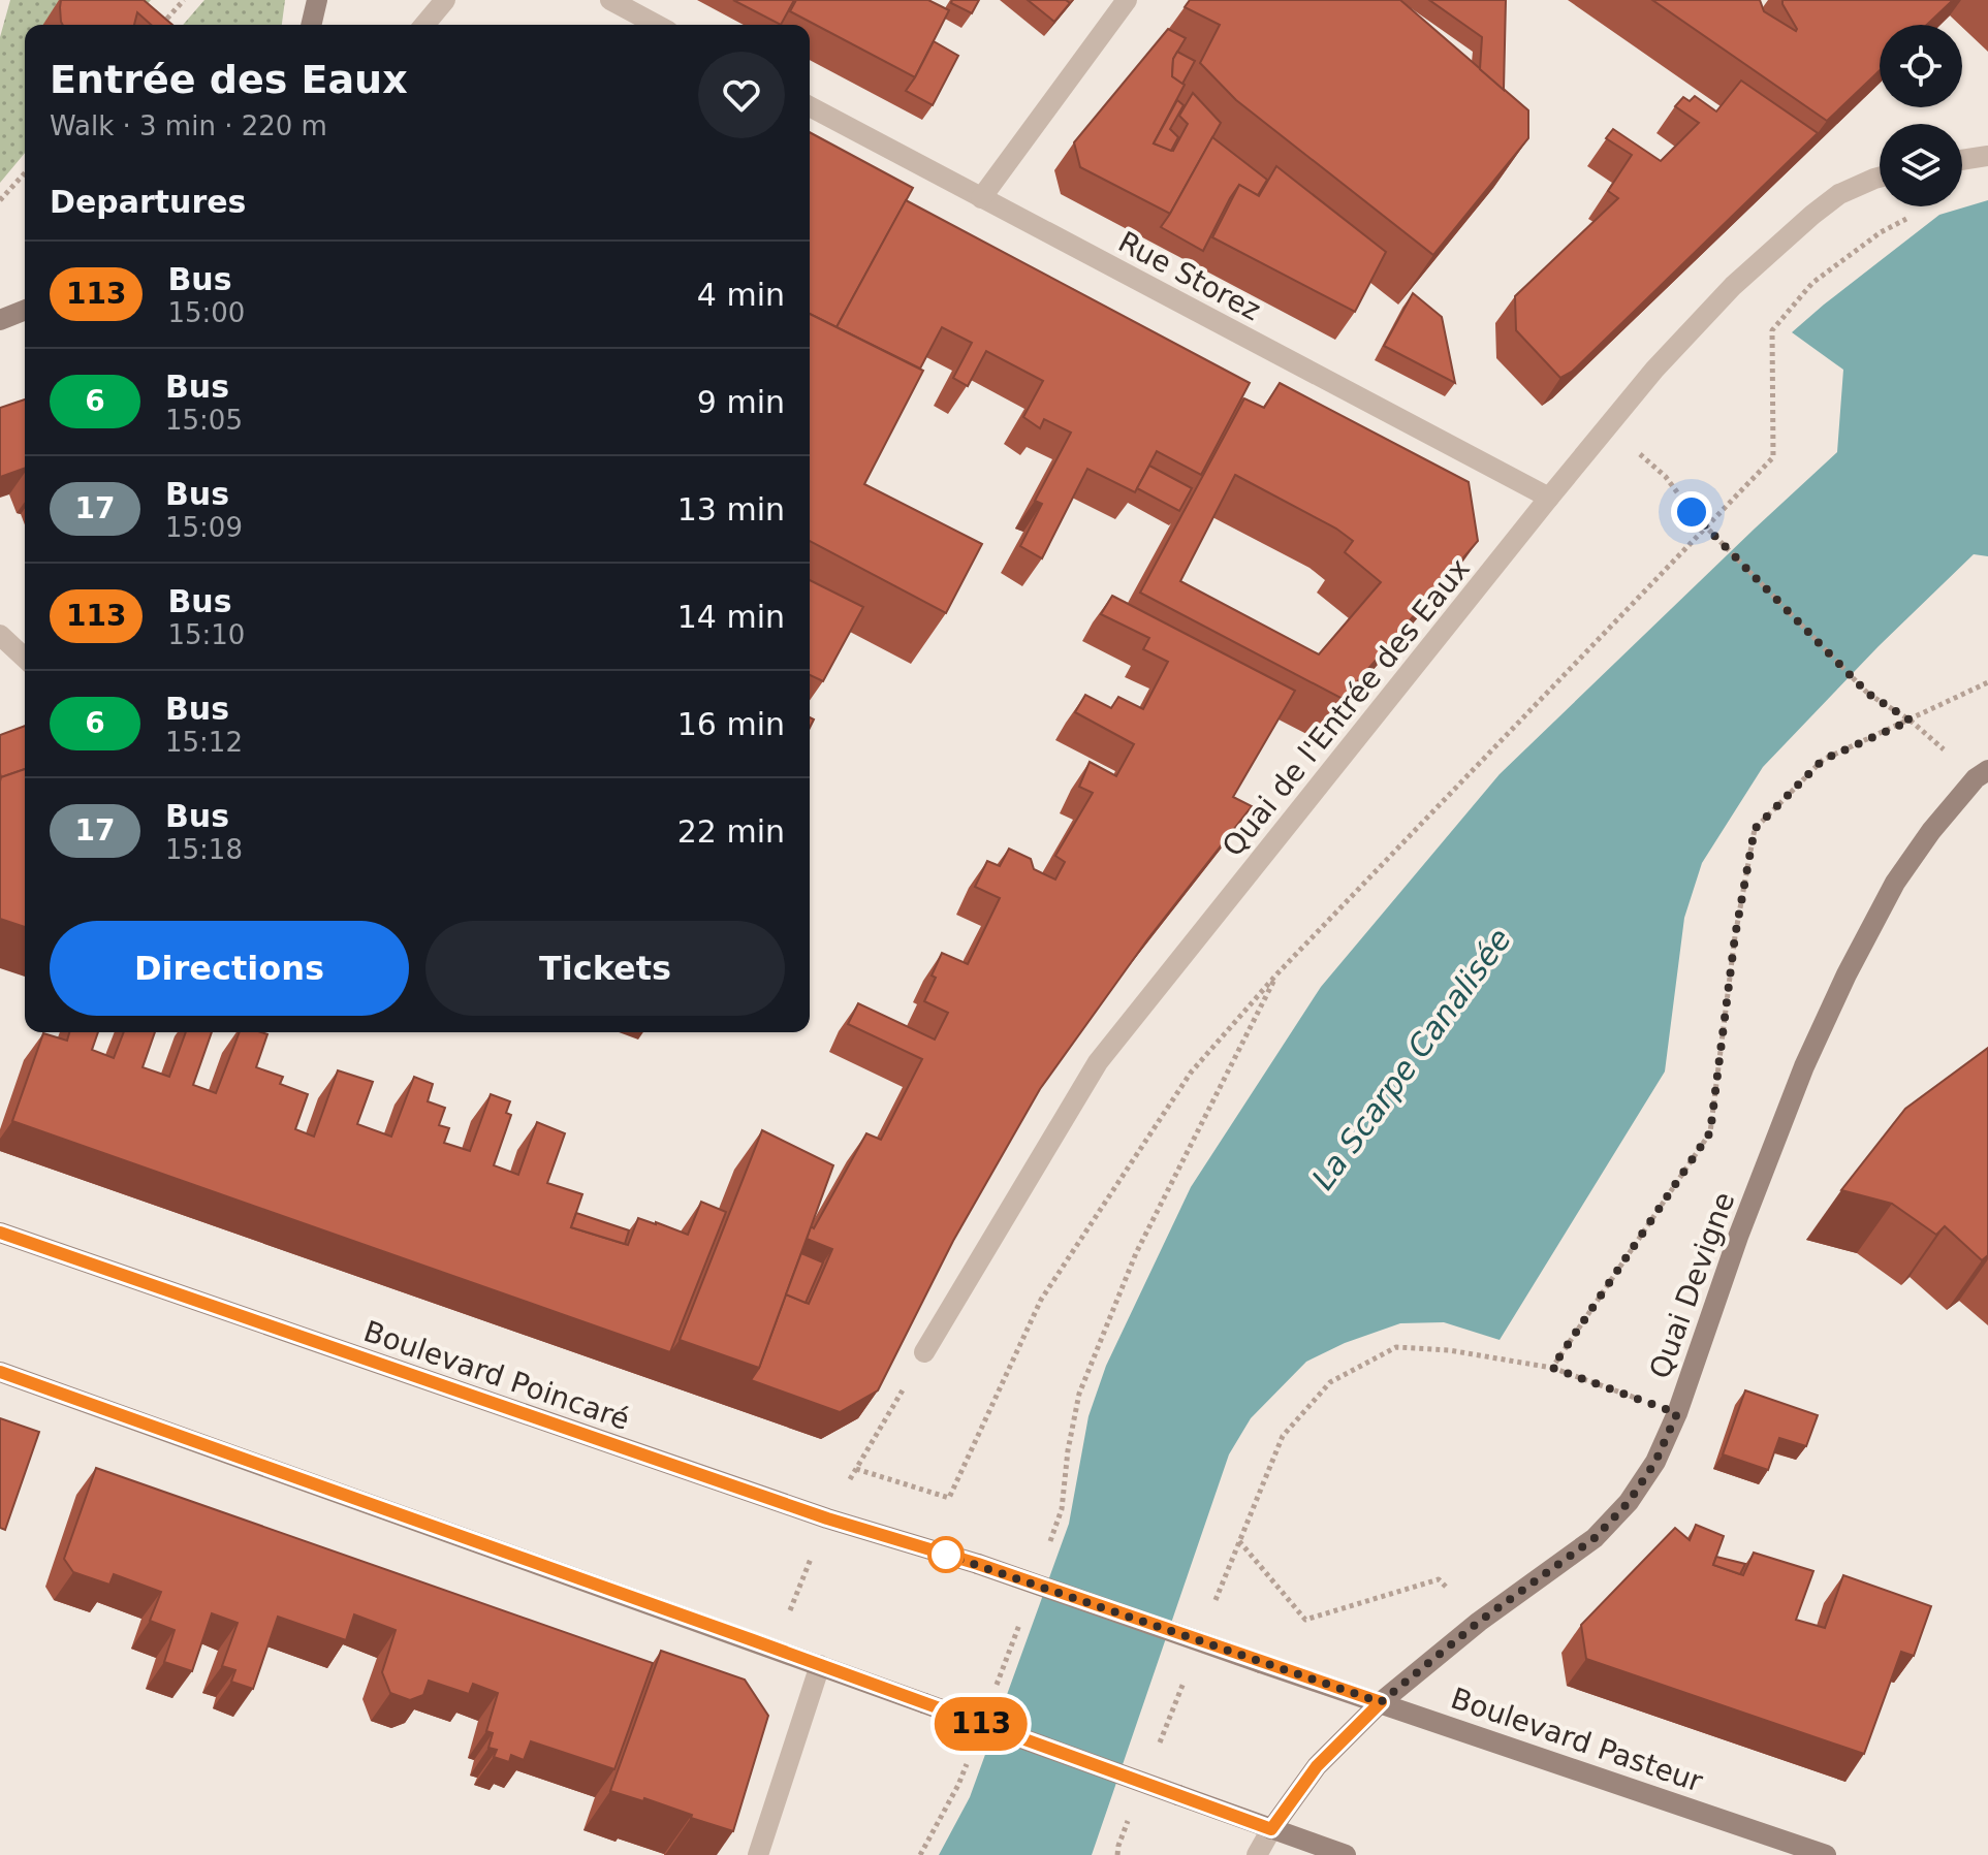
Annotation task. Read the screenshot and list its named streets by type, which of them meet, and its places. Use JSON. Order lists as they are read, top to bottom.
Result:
{
  "streets": {
    "main road": ["Quai Devigne", "Boulevard Poincaré", "Boulevard Pasteur"],
    "street": ["Rue Storez", "Quai de l'Entrée des Eaux"]
  },
  "crossings": [
    ["Rue Storez", "Quai de l'Entrée des Eaux"],
    ["Quai Devigne", "Boulevard Pasteur"],
    ["Boulevard Poincaré", "Boulevard Pasteur"]
  ],
  "water": ["La Scarpe Canalisée"],
  "lines": ["bus line 113"],
  "page": {
    "on_map": "113",
    "heading": [
      ["Entrée des Eaux", "Walk · 3 min · 220 m"],
      "Departures"
    ],
    "list": [
      {
        "mark": "113",
        "name": "Bus",
        "note": "15:00",
        "value": "4 min"
      },
      {
        "mark": "6",
        "name": "Bus",
        "note": "15:05",
        "value": "9 min"
      },
      {
        "mark": "17",
        "name": "Bus",
        "note": "15:09",
        "value": "13 min"
      },
      {
        "mark": "113",
        "name": "Bus",
        "note": "15:10",
        "value": "14 min"
      },
      {
        "mark": "6",
        "name": "Bus",
        "note": "15:12",
        "value": "16 min"
      },
      {
        "mark": "17",
        "name": "Bus",
        "note": "15:18",
        "value": "22 min"
      }
    ],
    "buttons": ["Directions", "Tickets"]
  }
}
